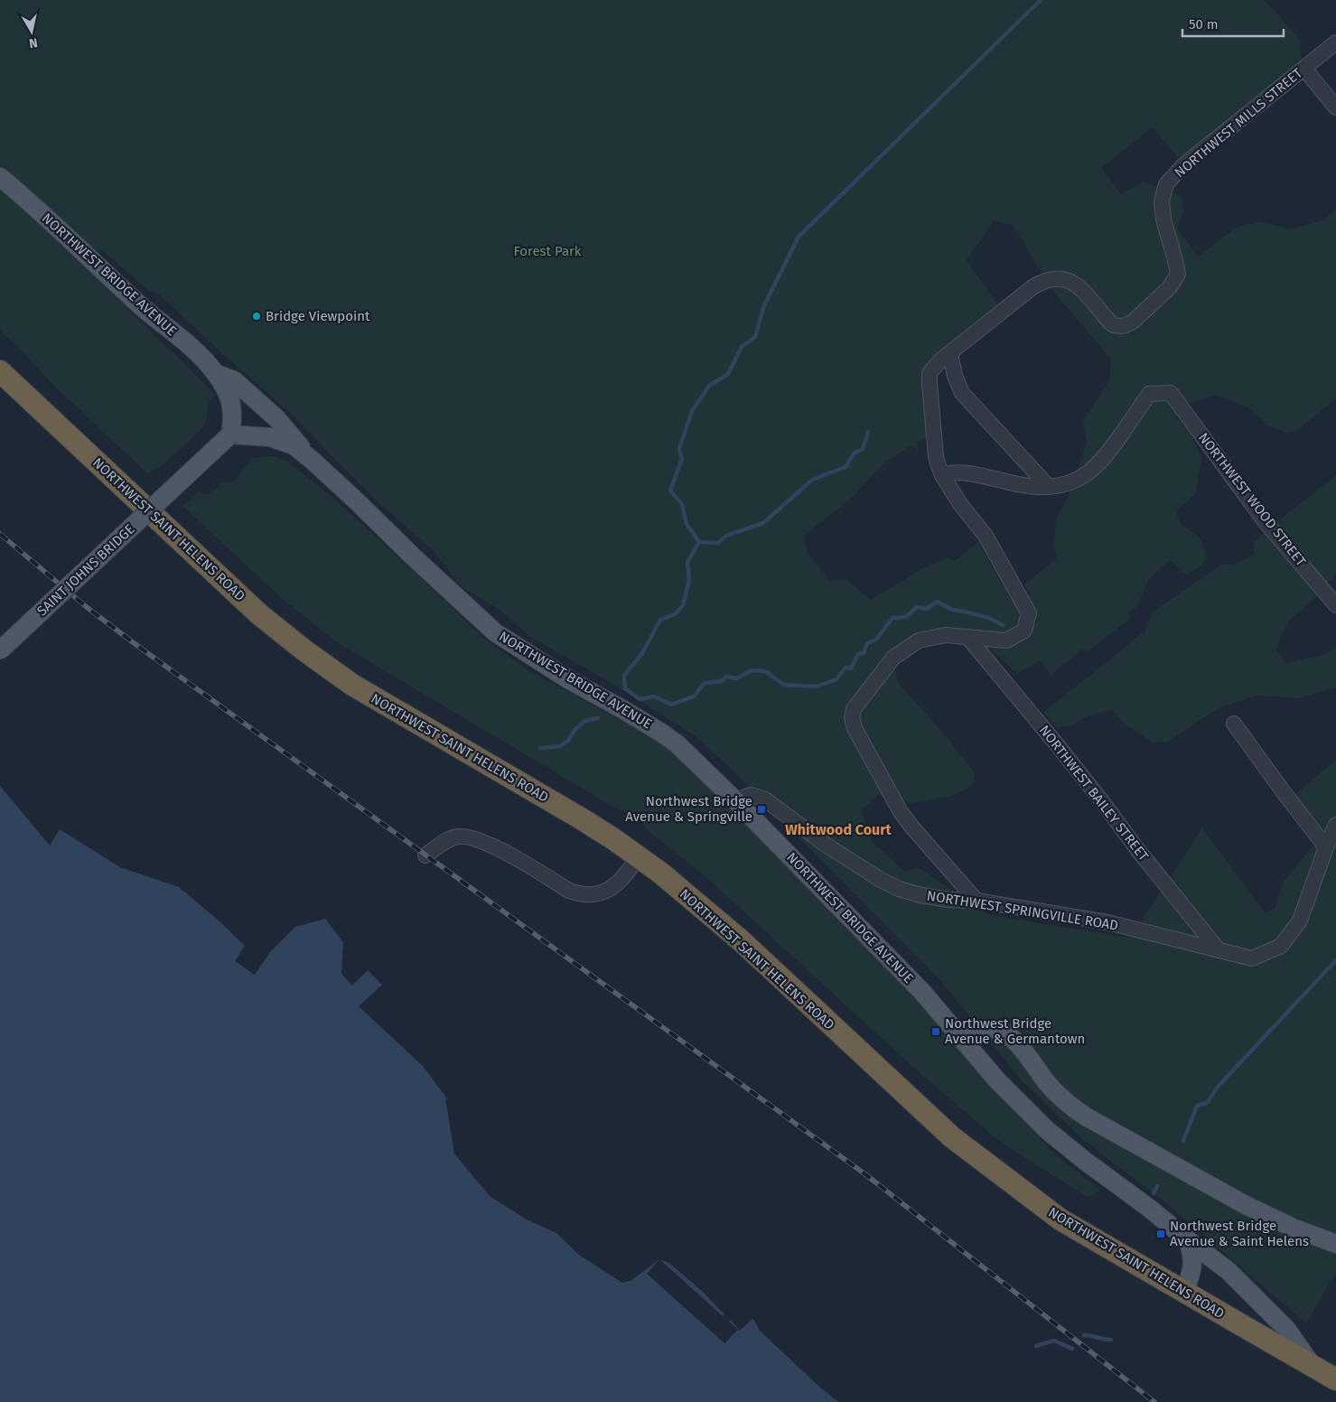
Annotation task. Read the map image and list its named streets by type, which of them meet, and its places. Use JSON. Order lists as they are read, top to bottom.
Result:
{
  "streets": {
    "highway": ["NORTHWEST SAINT HELENS ROAD"],
    "main road": ["NORTHWEST BRIDGE AVENUE", "SAINT JOHNS BRIDGE"],
    "street": [
      "NORTHWEST MILLS STREET",
      "NORTHWEST WOOD STREET",
      "NORTHWEST BAILEY STREET",
      "NORTHWEST SPRINGVILLE ROAD"
    ]
  },
  "crossings": [
    ["NORTHWEST MILLS STREET", "NORTHWEST BAILEY STREET"],
    ["NORTHWEST MILLS STREET", "NORTHWEST SPRINGVILLE ROAD"],
    ["NORTHWEST BRIDGE AVENUE", "NORTHWEST SAINT HELENS ROAD"],
    ["NORTHWEST BRIDGE AVENUE", "SAINT JOHNS BRIDGE"],
    ["NORTHWEST BRIDGE AVENUE", "NORTHWEST SPRINGVILLE ROAD"],
    ["NORTHWEST BAILEY STREET", "NORTHWEST SPRINGVILLE ROAD"]
  ],
  "districts": ["Whitwood Court"],
  "parks": ["Forest Park"],
  "places": {
    "other": ["Bridge Viewpoint"],
    "transit": ["Northwest Bridge Avenue & Springville", "Northwest Bridge Avenue & Germantown", "Northwest Bridge Avenue & Saint Helens"]
  },
  "scale_bar": "50 m",
  "north": "bottom"
}
